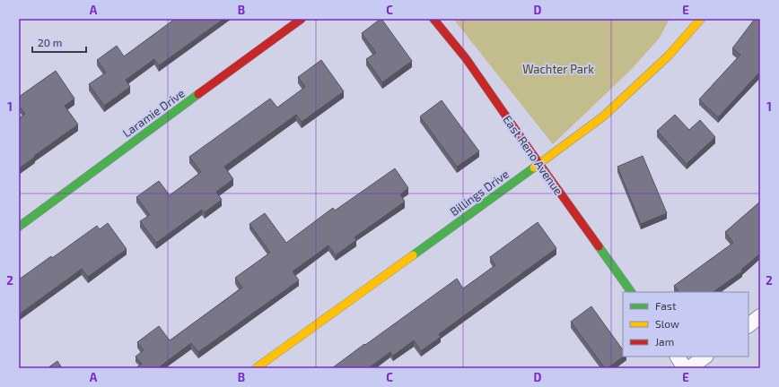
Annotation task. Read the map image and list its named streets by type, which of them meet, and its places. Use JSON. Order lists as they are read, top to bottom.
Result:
{
  "streets": {
    "street": ["Laramie Drive", "East Reno Avenue", "Billings Drive"]
  },
  "crossings": [
    ["East Reno Avenue", "Billings Drive"]
  ],
  "parks": ["Wachter Park"],
  "legend": ["Fast", "Slow", "Jam"],
  "scale_bar": "20 m",
  "grid": {
    "columns": [
      "A",
      "B",
      "C",
      "D",
      "E"
    ],
    "rows": ["1", "2"]
  }
}
